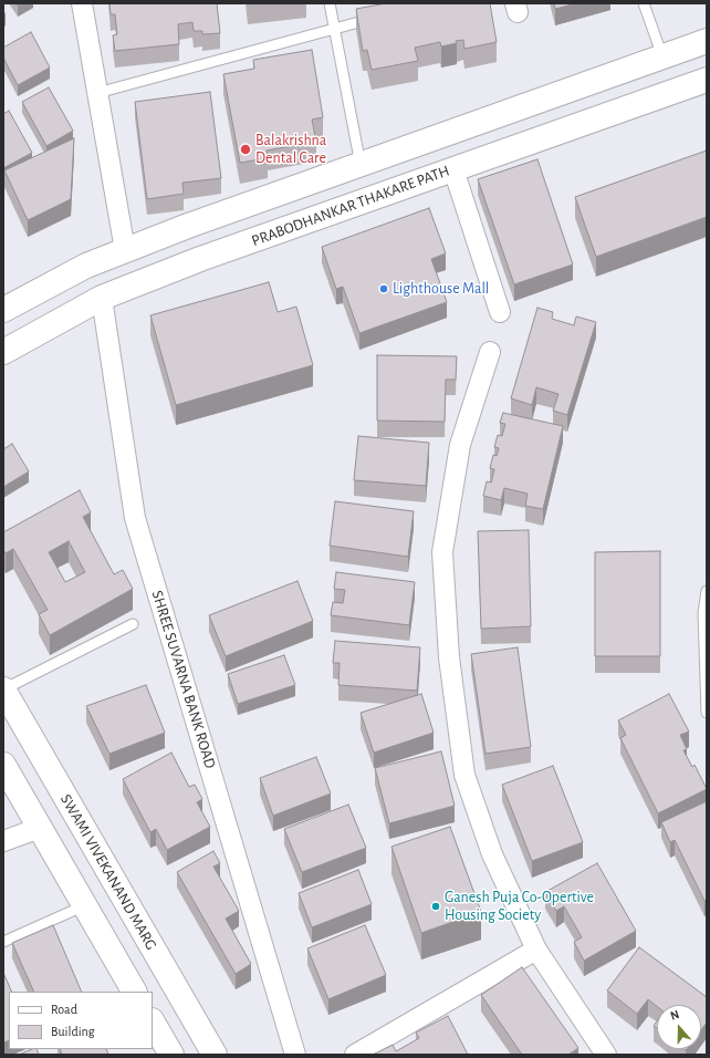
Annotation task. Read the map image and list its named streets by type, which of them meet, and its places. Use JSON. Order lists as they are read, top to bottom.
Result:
{
  "streets": {
    "main road": ["PRABODHANKAR THAKARE PATH", "SWAMI VIVEKANAND MARG"],
    "street": ["SHREE SUVARNA BANK ROAD"]
  },
  "crossings": [
    ["PRABODHANKAR THAKARE PATH", "SHREE SUVARNA BANK ROAD"]
  ],
  "places": ["Balakrishna Dental Care", "Lighthouse Mall", "Ganesh Puja Co-Opertive Housing Society"],
  "legend": ["Road", "Building"],
  "north": "top"
}
